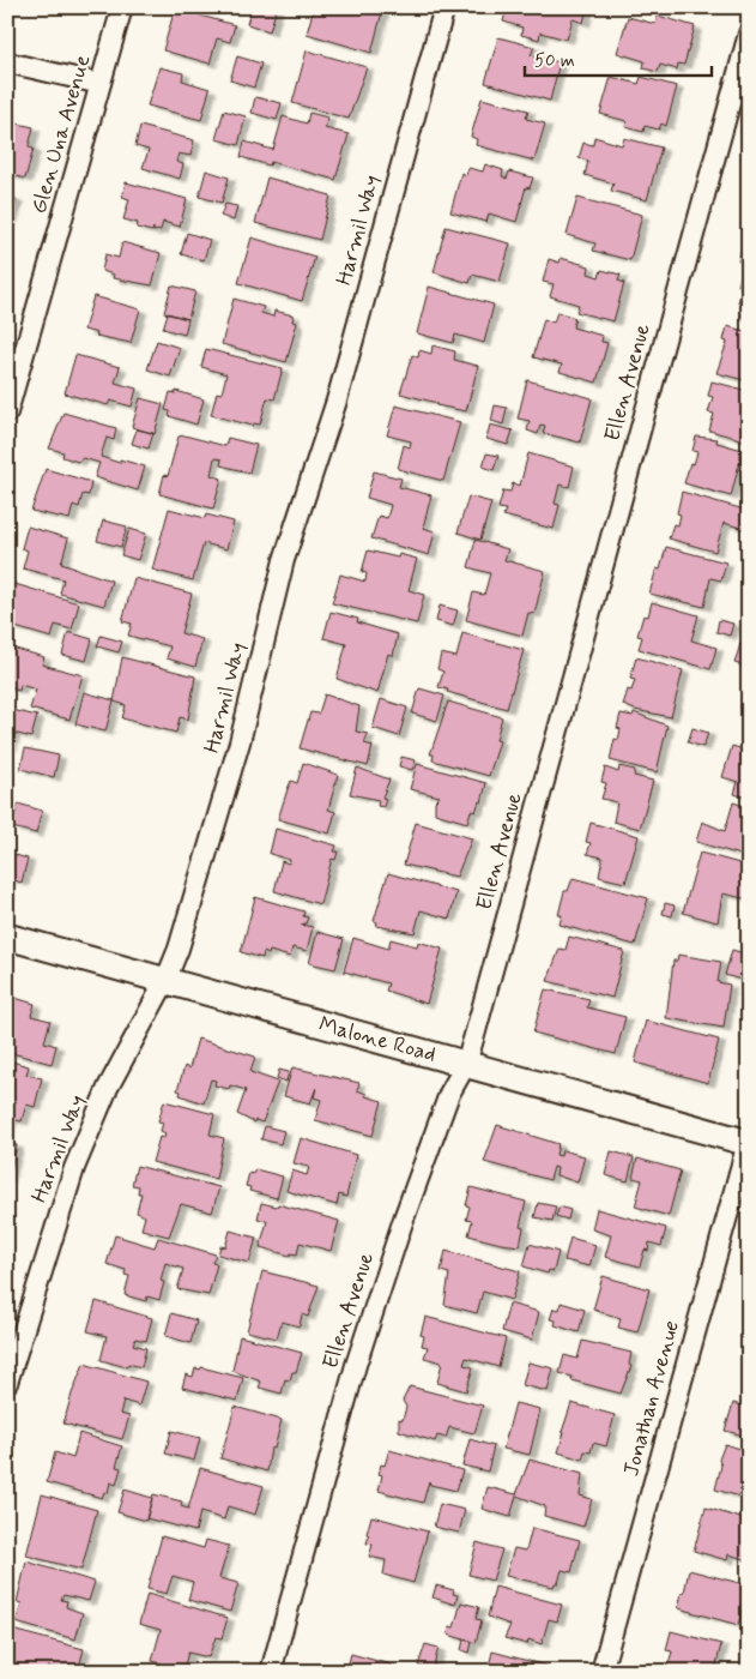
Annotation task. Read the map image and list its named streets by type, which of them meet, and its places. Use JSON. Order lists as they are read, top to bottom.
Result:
{
  "streets": {
    "street": [
      "Glen Una Avenue",
      "Harmil Way",
      "Ellen Avenue",
      "Malone Road",
      "Jonathan Avenue"
    ]
  },
  "crossings": [
    ["Harmil Way", "Malone Road"],
    ["Ellen Avenue", "Malone Road"],
    ["Malone Road", "Jonathan Avenue"]
  ],
  "scale_bar": "50 m"
}
